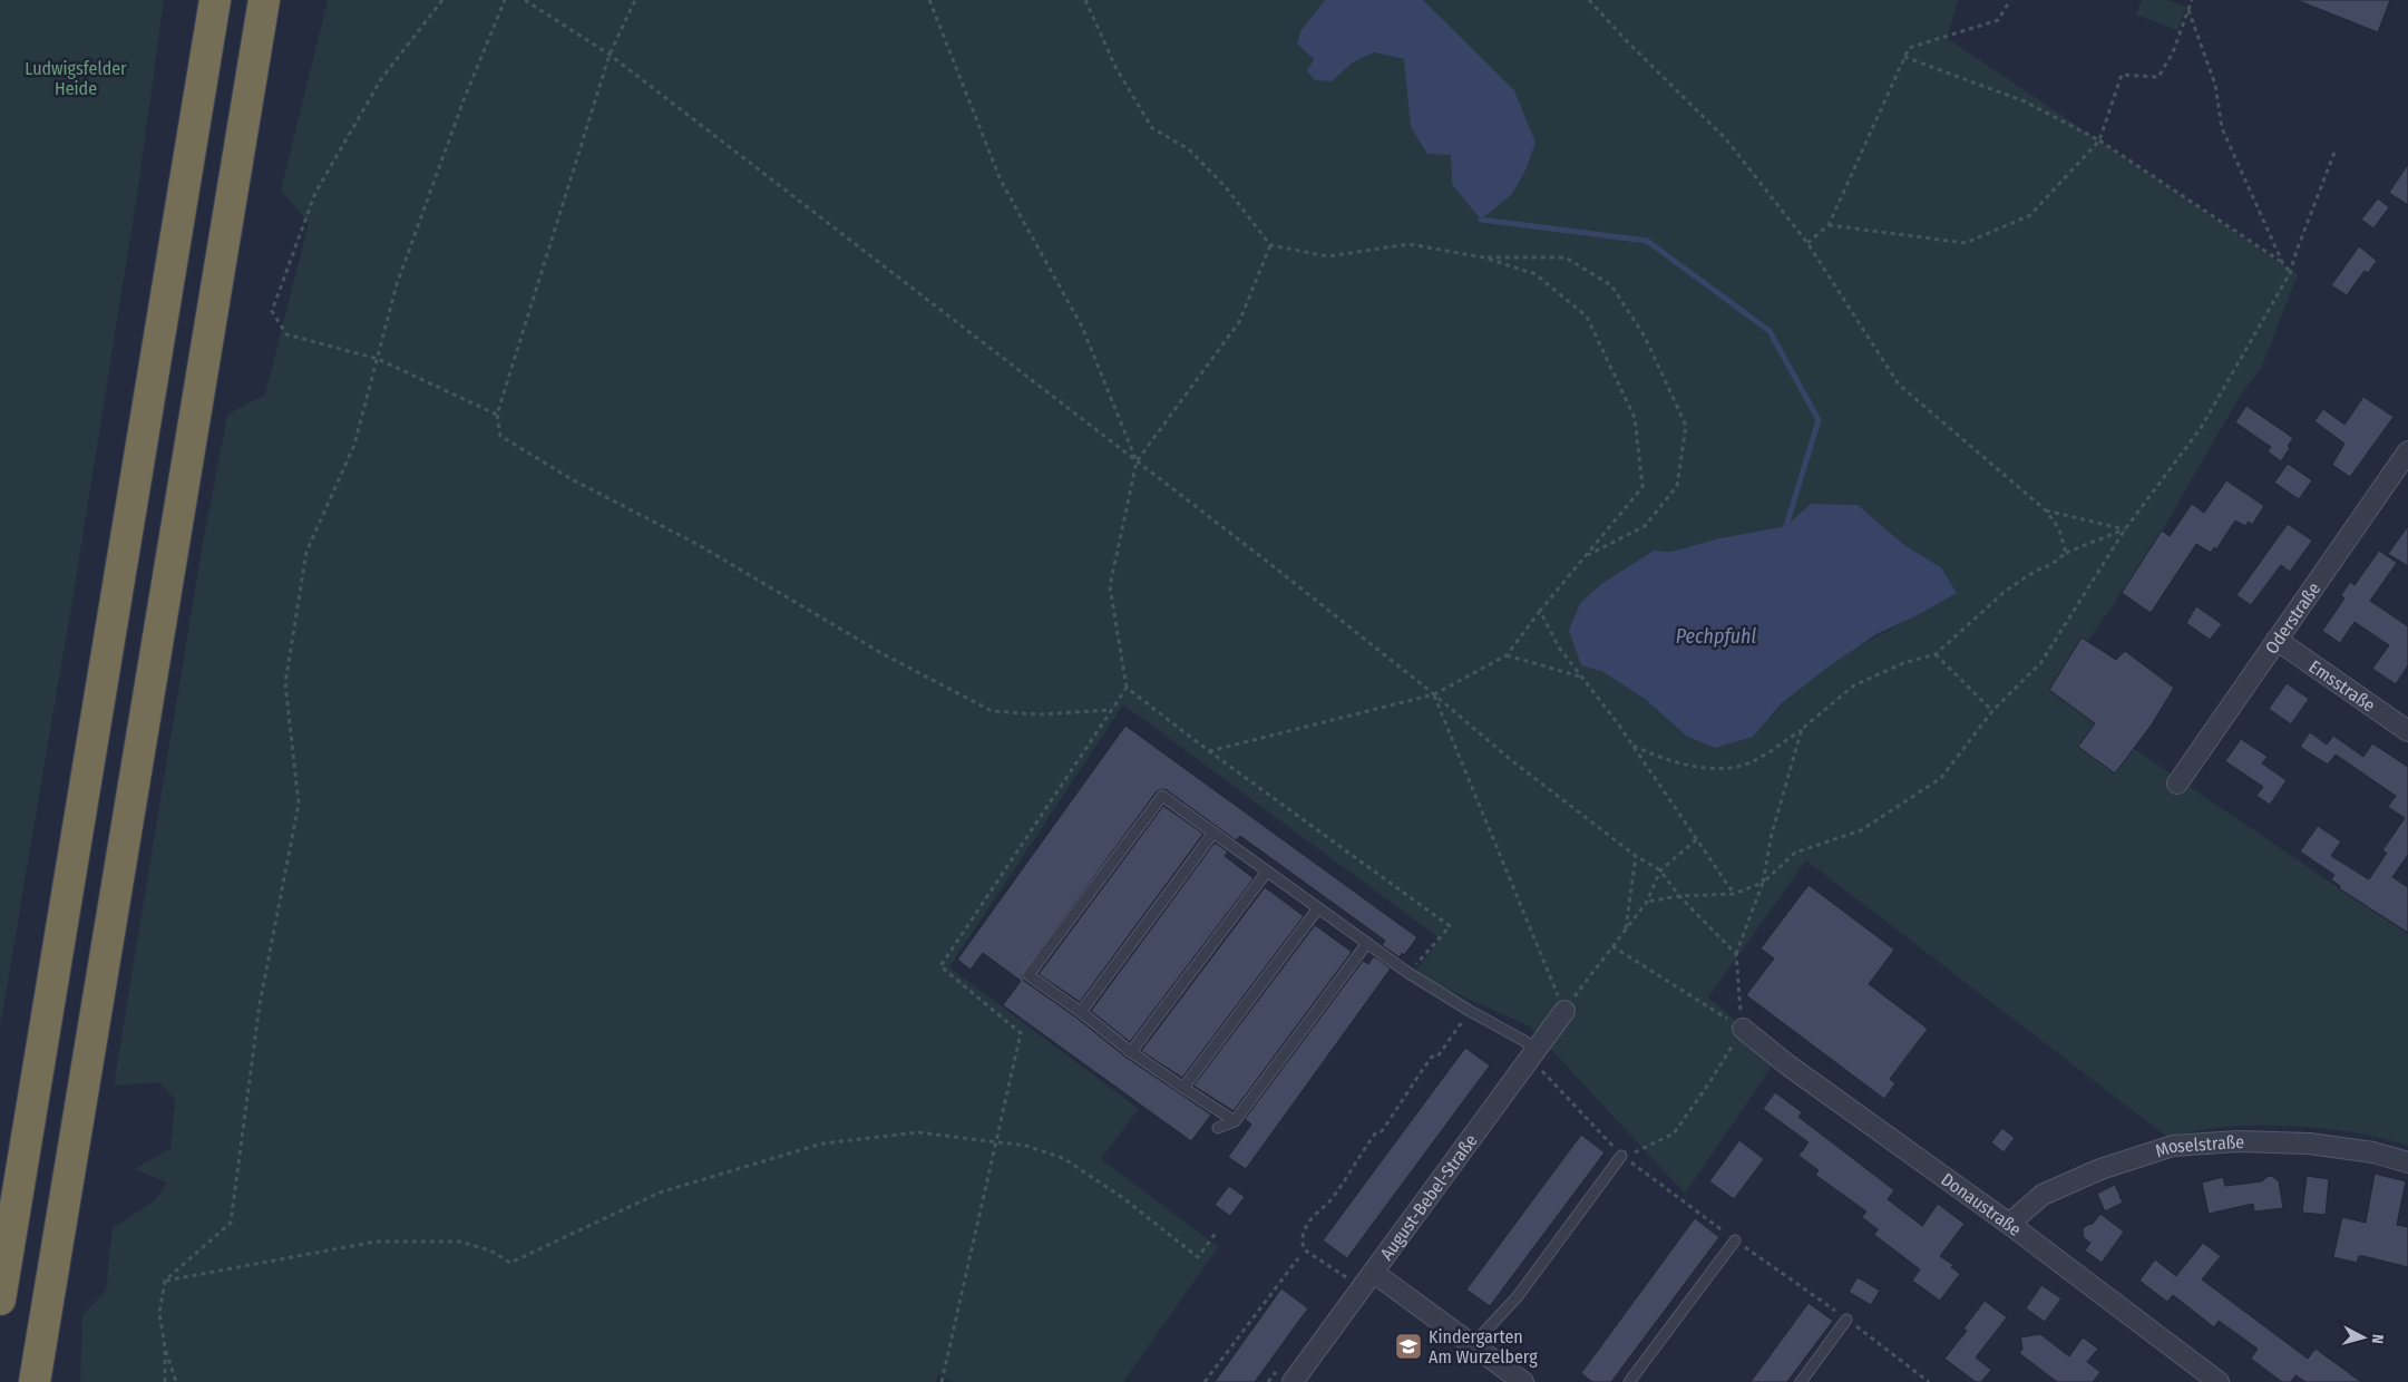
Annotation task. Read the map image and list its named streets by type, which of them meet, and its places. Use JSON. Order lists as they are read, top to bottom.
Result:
{
  "streets": {
    "street": [
      "Oderstraße",
      "Emsstraße",
      "Moselstraße",
      "August-Bebel-Straße",
      "Donaustraße"
    ]
  },
  "crossings": [
    ["Oderstraße", "Emsstraße"],
    ["Moselstraße", "Donaustraße"]
  ],
  "water": ["Pechpfuhl"],
  "parks": ["Ludwigsfelder Heide"],
  "places": {
    "school or university": ["Kindergarten Am Wurzelberg"]
  },
  "north": "right"
}
